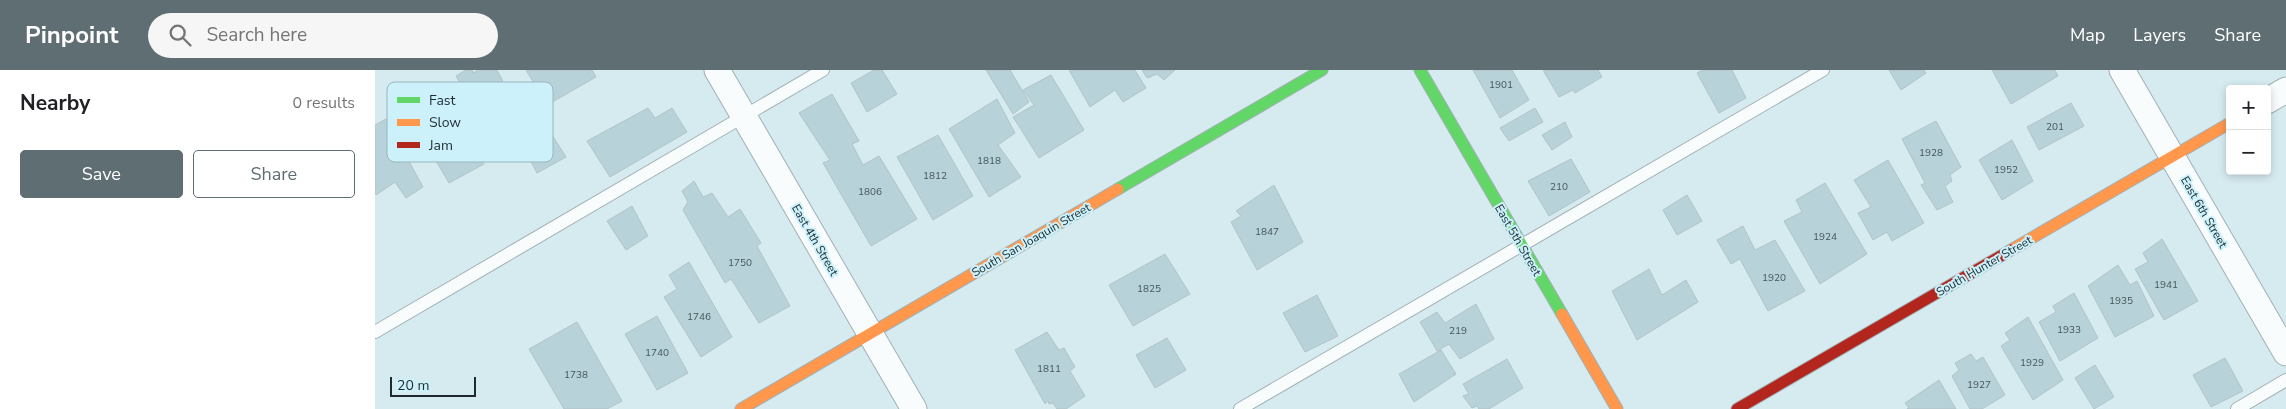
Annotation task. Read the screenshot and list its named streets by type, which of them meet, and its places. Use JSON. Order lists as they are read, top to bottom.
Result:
{
  "streets": {
    "street": [
      "East 6th Street",
      "East 4th Street",
      "South San Joaquin Street",
      "East 5th Street",
      "South Hunter Street"
    ]
  },
  "crossings": [
    ["East 6th Street", "South Hunter Street"],
    ["East 4th Street", "South San Joaquin Street"]
  ],
  "house_numbers": [
    "1901",
    "201",
    "1928",
    "1818",
    "1952",
    "1812",
    "210",
    "1806",
    "1847",
    "1924",
    "1750",
    "1920",
    "1941",
    "1825",
    "1935",
    "1746",
    "1933",
    "219",
    "1740",
    "1929",
    "1811",
    "1738",
    "1927"
  ],
  "legend": ["Fast", "Slow", "Jam"],
  "scale_bar": "20 m",
  "page": {
    "header": "Pinpoint",
    "search": "Search here",
    "nav": ["Map", "Layers", "Share"],
    "heading": ["Nearby", "0 results"],
    "map_buttons": ["+", "−"],
    "buttons": ["Save", "Share"],
    "scale": "20 m"
  }
}
